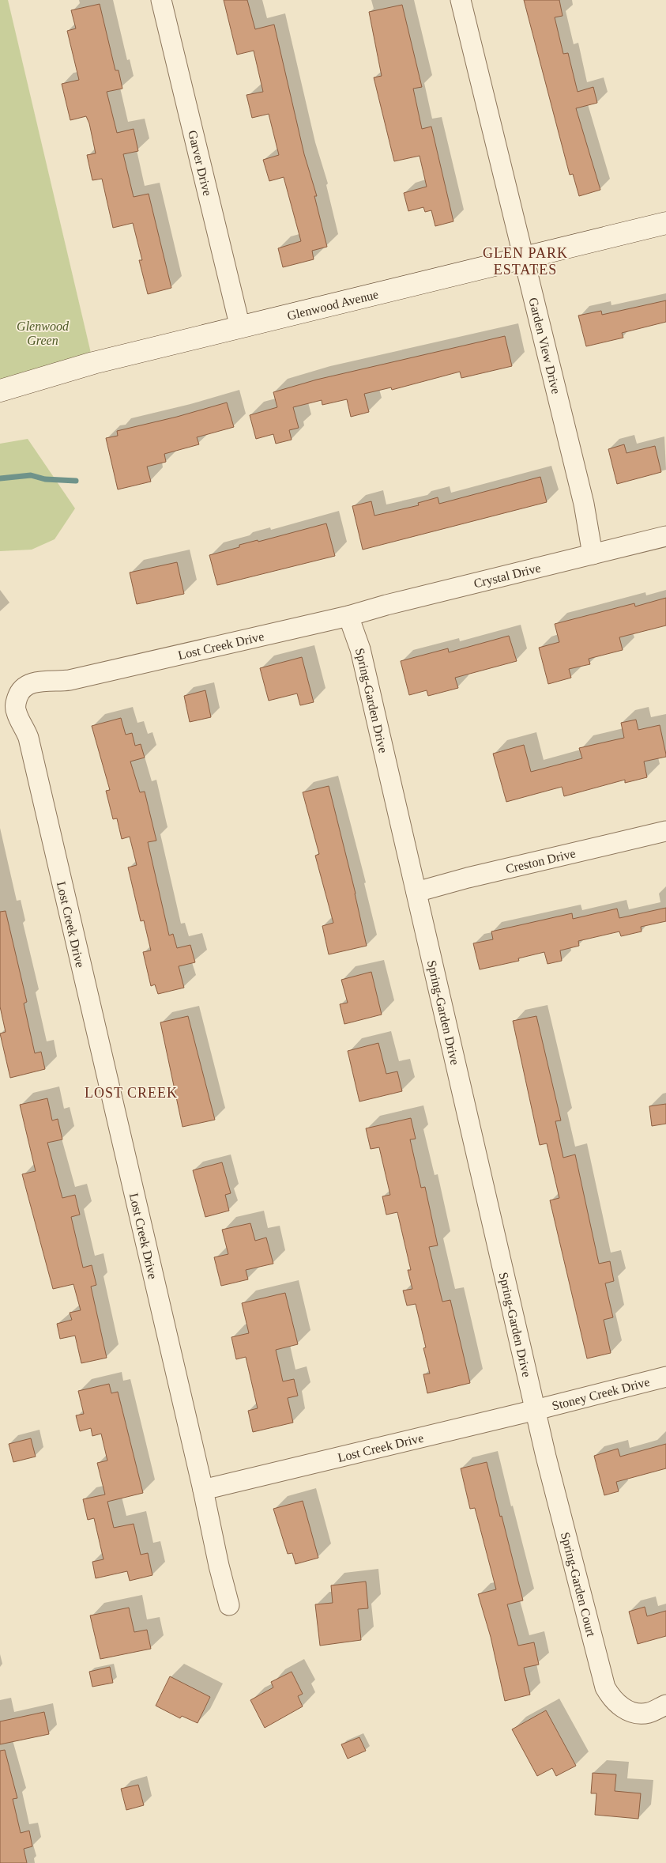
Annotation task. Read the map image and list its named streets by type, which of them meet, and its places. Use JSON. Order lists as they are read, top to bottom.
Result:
{
  "streets": {
    "street": [
      "Garver Drive",
      "Glenwood Avenue",
      "Garden View Drive",
      "Crystal Drive",
      "Lost Creek Drive",
      "Spring-Garden Drive",
      "Creston Drive",
      "Stoney Creek Drive",
      "Spring-Garden Court"
    ]
  },
  "crossings": [
    ["Garver Drive", "Glenwood Avenue"],
    ["Glenwood Avenue", "Garden View Drive"],
    ["Garden View Drive", "Crystal Drive"],
    ["Crystal Drive", "Lost Creek Drive"],
    ["Crystal Drive", "Spring-Garden Drive"],
    ["Lost Creek Drive", "Spring-Garden Drive"],
    ["Lost Creek Drive", "Stoney Creek Drive"],
    ["Lost Creek Drive", "Spring-Garden Court"],
    ["Spring-Garden Drive", "Creston Drive"],
    ["Spring-Garden Drive", "Stoney Creek Drive"],
    ["Spring-Garden Drive", "Spring-Garden Court"],
    ["Stoney Creek Drive", "Spring-Garden Court"]
  ],
  "districts": ["GLEN PARK ESTATES", "LOST CREEK"],
  "parks": ["Glenwood Green"]
}
